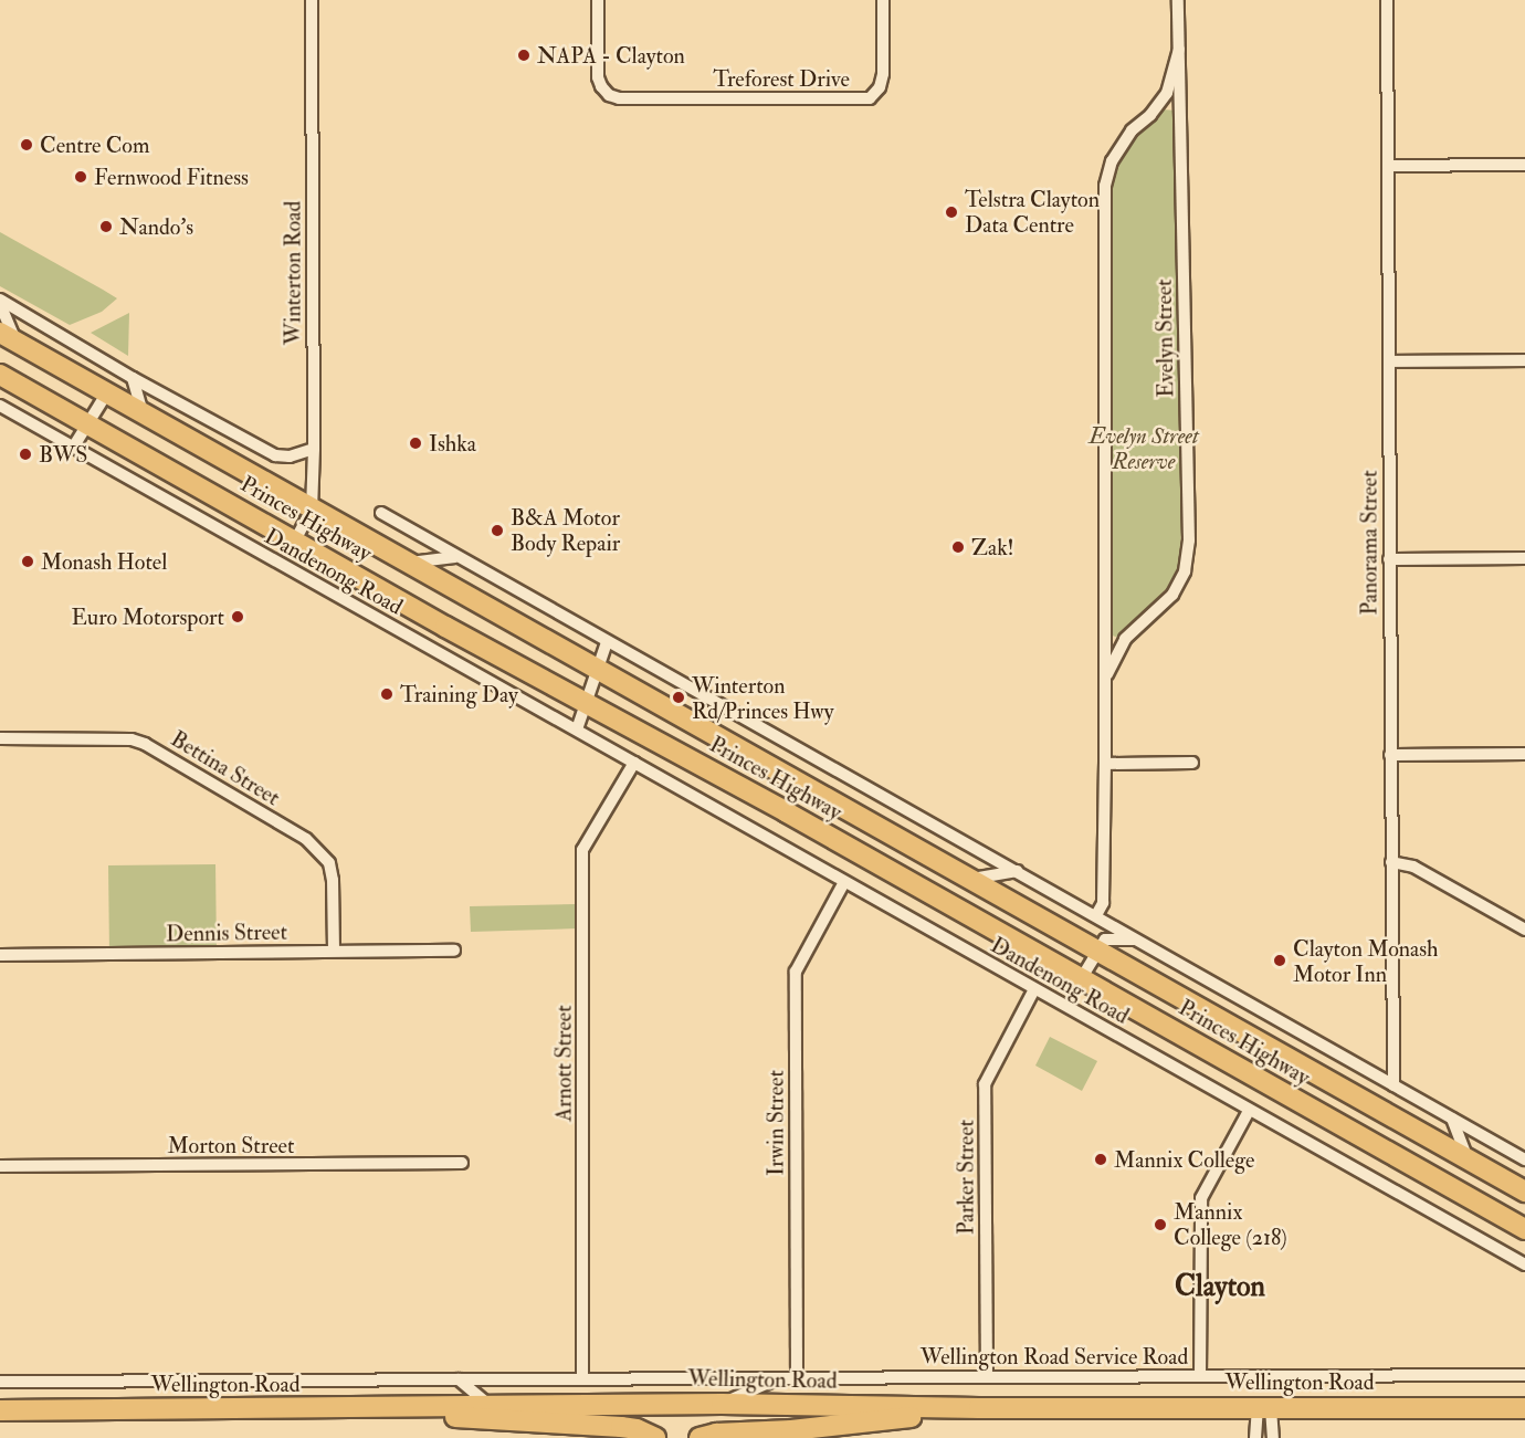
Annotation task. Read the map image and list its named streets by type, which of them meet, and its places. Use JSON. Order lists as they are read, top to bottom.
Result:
{
  "streets": {
    "highway": ["Princes Highway", "Wellington Road"],
    "street": [
      "Treforest Drive",
      "Winterton Road",
      "Evelyn Street",
      "Panorama Street",
      "Dandenong Road",
      "Bettina Street",
      "Dennis Street",
      "Arnott Street",
      "Irwin Street",
      "Morton Street",
      "Parker Street",
      "Wellington Road Service Road"
    ]
  },
  "crossings": [
    ["Winterton Road", "Princes Highway"],
    ["Evelyn Street", "Dandenong Road"],
    ["Princes Highway", "Dandenong Road"],
    ["Panorama Street", "Dandenong Road"],
    ["Dandenong Road", "Arnott Street"],
    ["Dandenong Road", "Irwin Street"],
    ["Dandenong Road", "Parker Street"],
    ["Bettina Street", "Dennis Street"],
    ["Arnott Street", "Wellington Road Service Road"],
    ["Irwin Street", "Wellington Road Service Road"],
    ["Parker Street", "Wellington Road Service Road"],
    ["Wellington Road Service Road", "Wellington Road"]
  ],
  "districts": ["Clayton"],
  "parks": ["Evelyn Street Reserve"],
  "places": [
    "NAPA - Clayton",
    "Centre Com",
    "Fernwood Fitness",
    "Telstra Clayton Data Centre",
    "Nando's",
    "Ishka",
    "BWS",
    "B&A Motor Body Repair",
    "Zak!",
    "Monash Hotel",
    "Euro Motorsport",
    "Training Day",
    "Winterton Rd/Princes Hwy",
    "Clayton Monash Motor Inn",
    "Mannix College",
    "Mannix College (218)"
  ]
}
